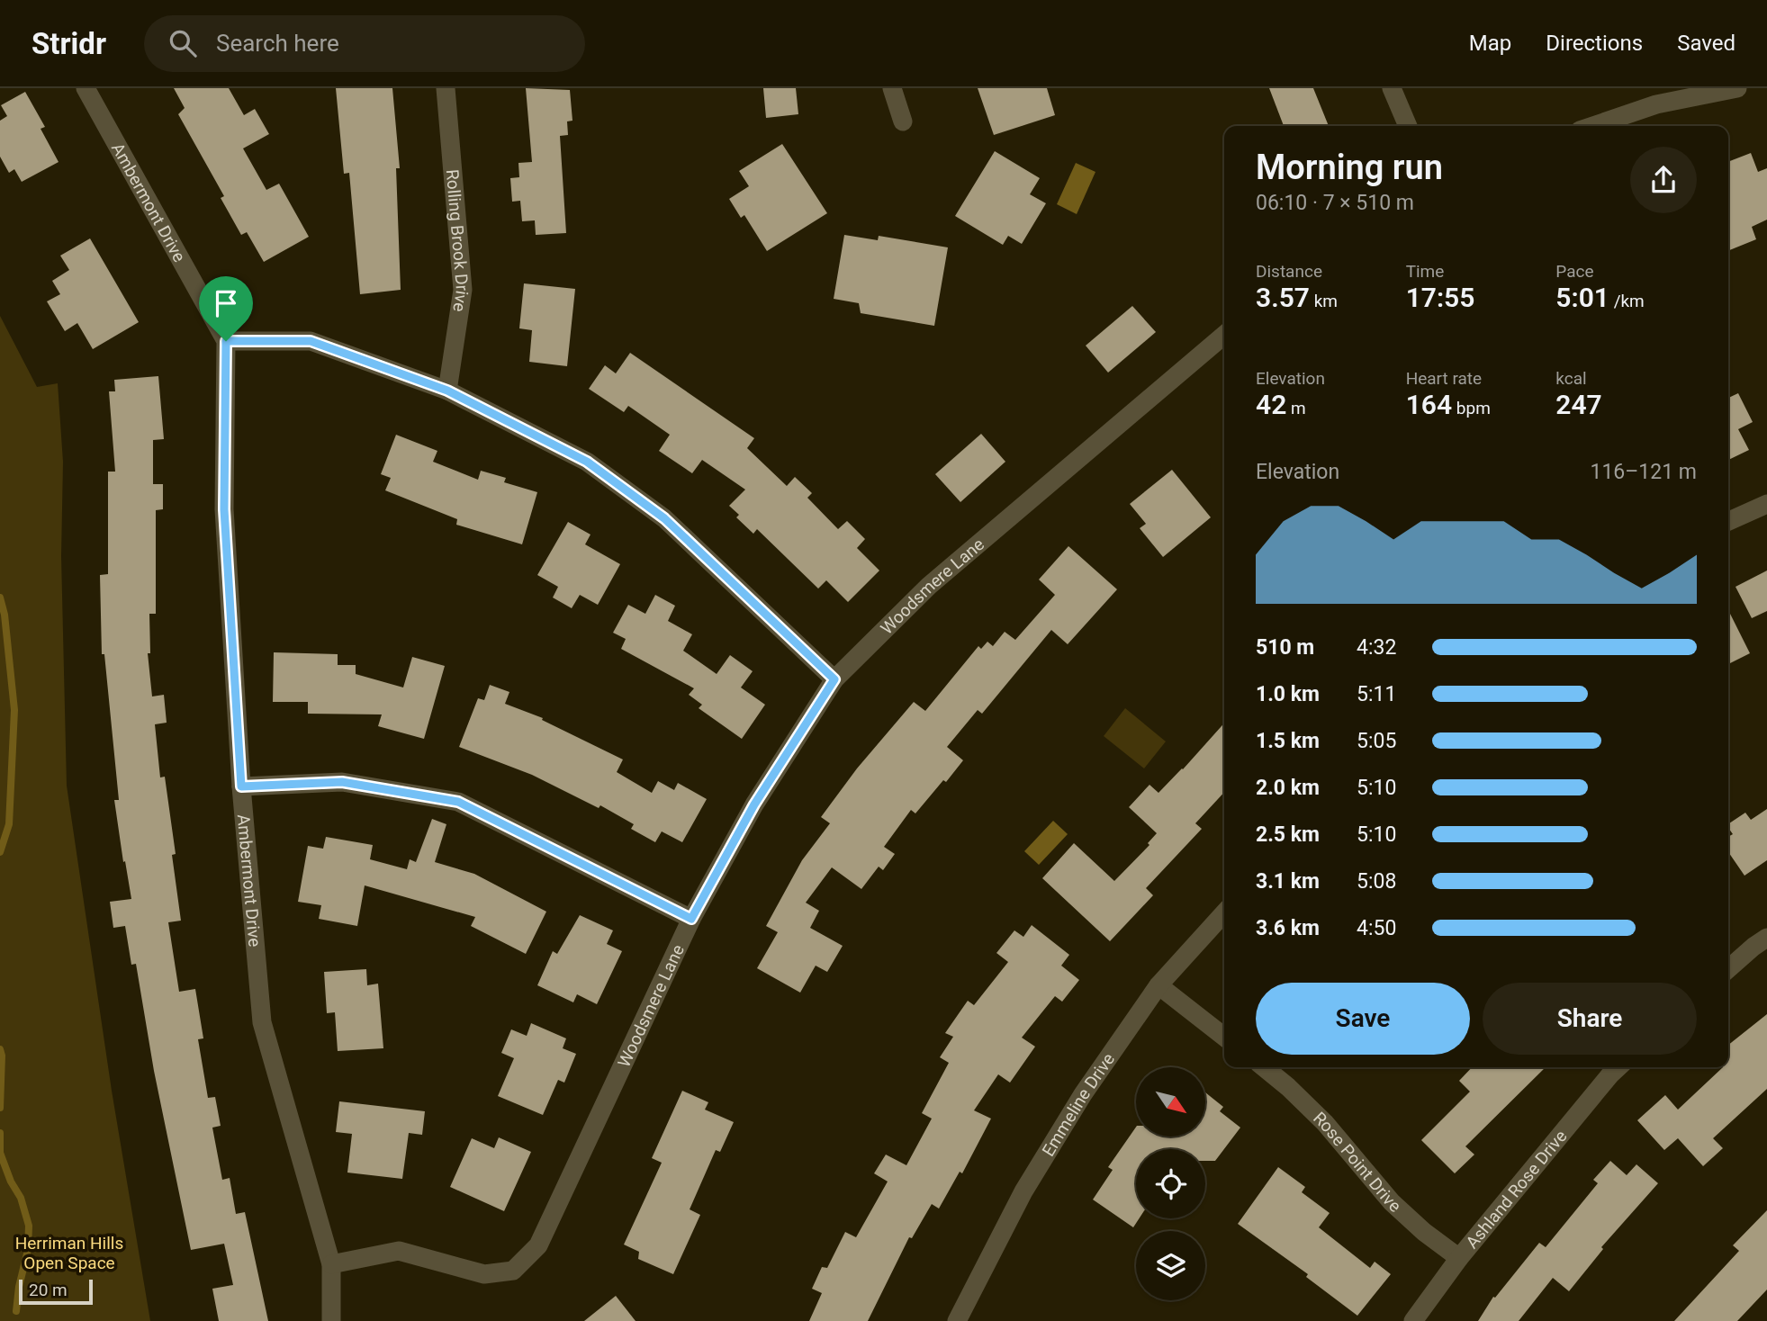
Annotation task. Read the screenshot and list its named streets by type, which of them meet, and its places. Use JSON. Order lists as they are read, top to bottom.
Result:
{
  "streets": {
    "street": [
      "Ambermont Drive",
      "Rolling Brook Drive",
      "Woodsmere Lane",
      "Emmeline Drive",
      "Rose Point Drive",
      "Ashland Rose Drive"
    ]
  },
  "crossings": [
    ["Ambermont Drive", "Woodsmere Lane"],
    ["Rose Point Drive", "Ashland Rose Drive"]
  ],
  "parks": ["Herriman Hills Open Space"],
  "scale_bar": "20 m",
  "north": "bottom right",
  "page": {
    "header": "Stridr",
    "search": "Search here",
    "nav": ["Map", "Directions", "Saved"],
    "heading": ["Morning run", "06:10 · 7 × 510 m"],
    "stats": [
      ["Distance", "3.57 km"],
      ["Time", "17:55"],
      ["Pace", "5:01 /km"],
      ["Elevation", "42 m"],
      ["Heart rate", "164 bpm"],
      ["kcal", "247"]
    ],
    "chart": ["Elevation", "116–121 m"],
    "list": [
      {
        "name": "510 m",
        "note": "4:32"
      },
      {
        "name": "1.0 km",
        "note": "5:11"
      },
      {
        "name": "1.5 km",
        "note": "5:05"
      },
      {
        "name": "2.0 km",
        "note": "5:10"
      },
      {
        "name": "2.5 km",
        "note": "5:10"
      },
      {
        "name": "3.1 km",
        "note": "5:08"
      },
      {
        "name": "3.6 km",
        "note": "4:50"
      }
    ],
    "buttons": ["Save", "Share"],
    "scale": "20 m"
  }
}
